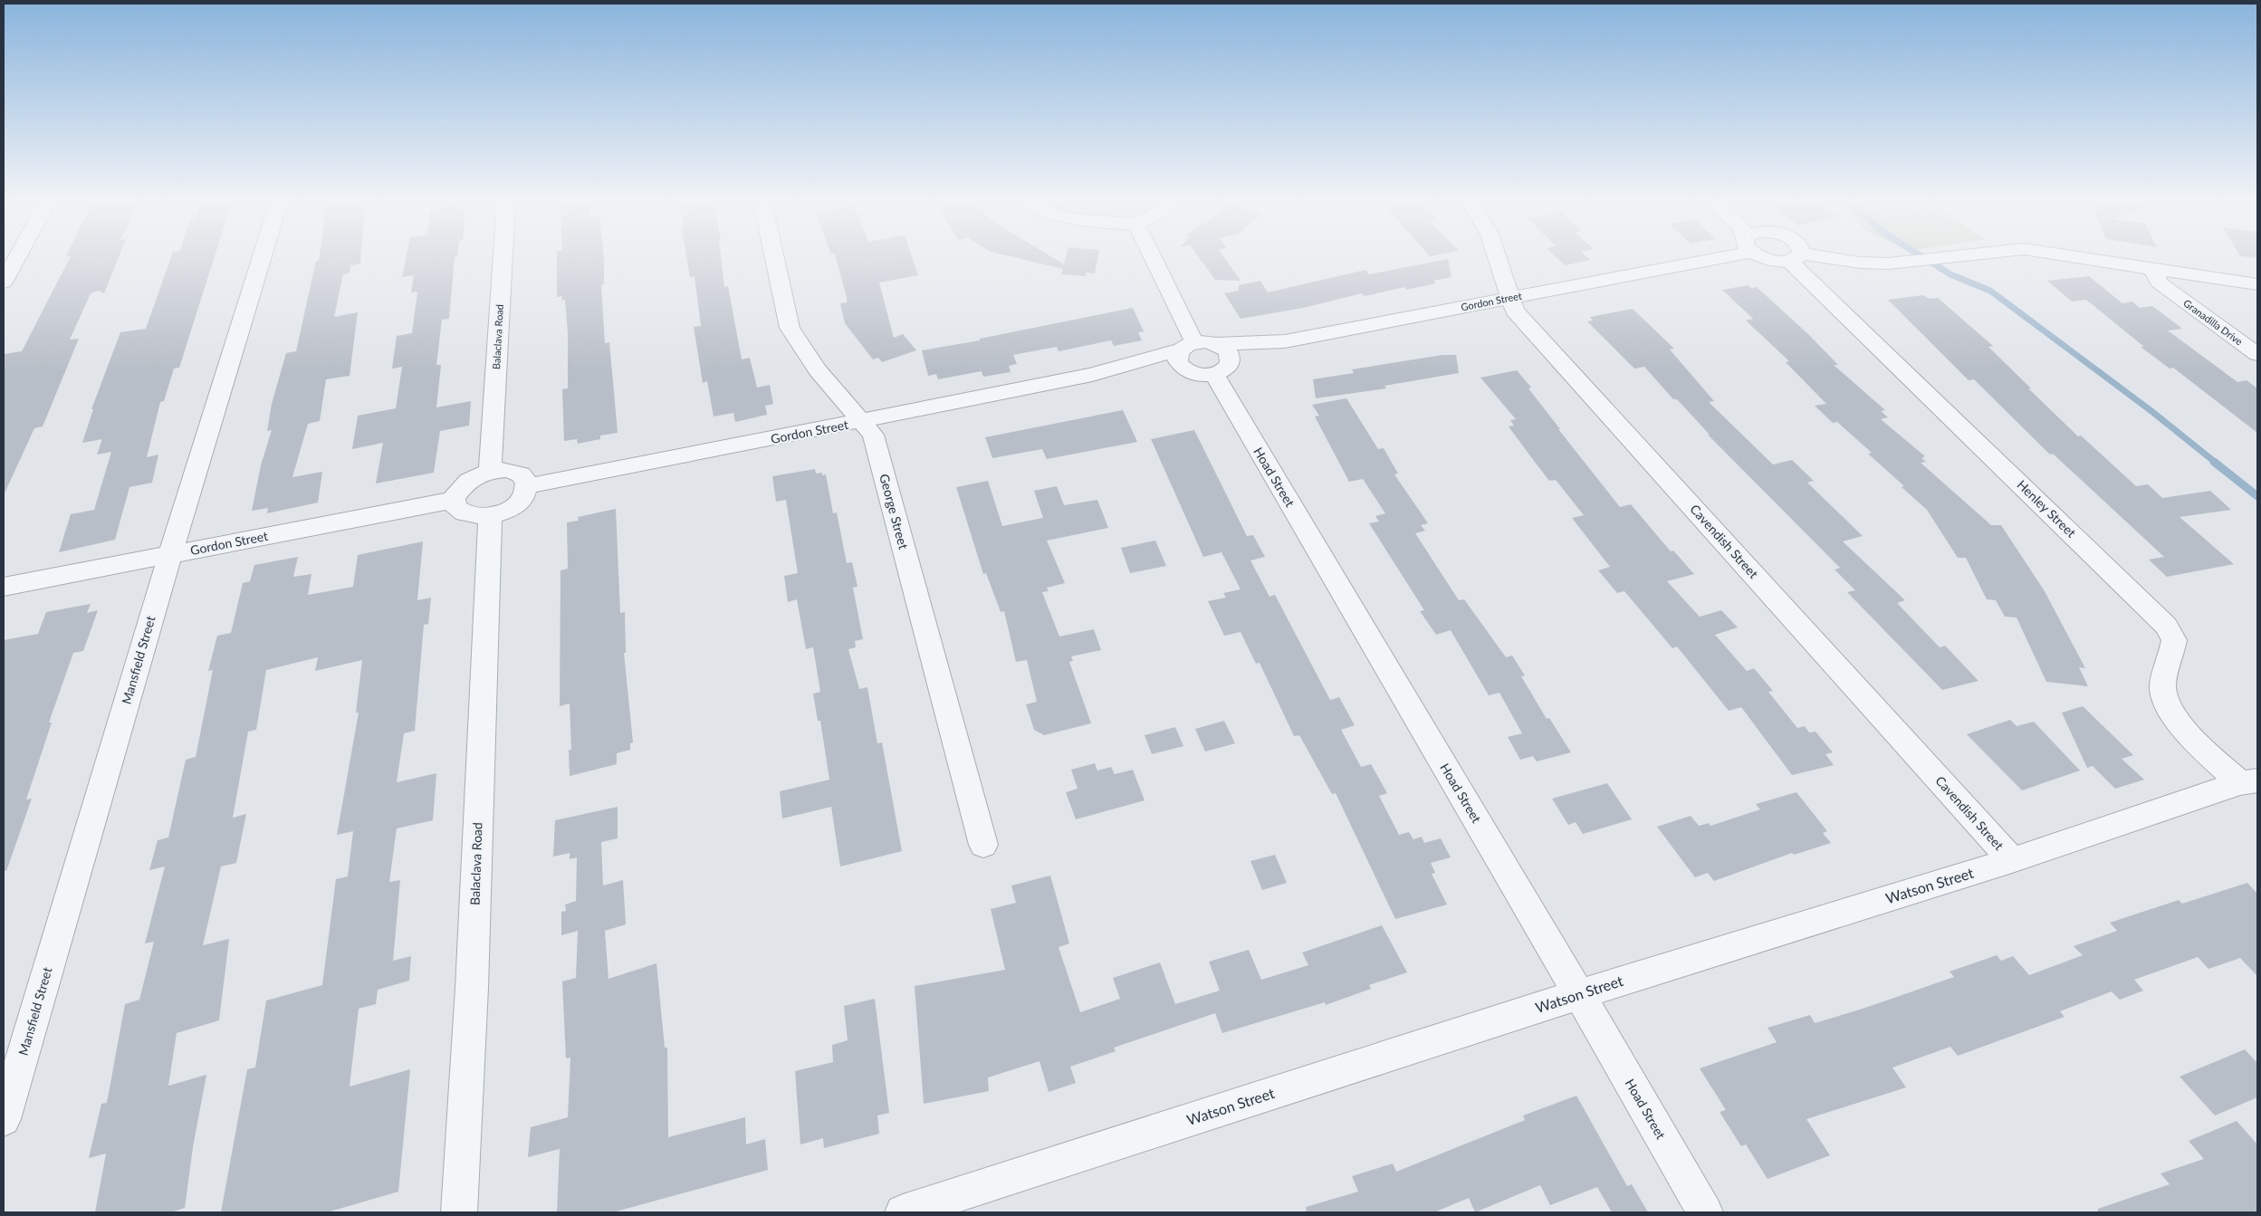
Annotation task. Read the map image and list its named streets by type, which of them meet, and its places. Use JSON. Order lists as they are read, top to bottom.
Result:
{
  "streets": {
    "street": [
      "Gordon Street",
      "Granadilla Drive",
      "Balaclava Road",
      "Hoad Street",
      "Henley Street",
      "George Street",
      "Cavendish Street",
      "Mansfield Street",
      "Watson Street"
    ]
  },
  "crossings": [
    ["Gordon Street", "Balaclava Road"],
    ["Gordon Street", "Hoad Street"],
    ["Gordon Street", "George Street"],
    ["Gordon Street", "Cavendish Street"],
    ["Gordon Street", "Mansfield Street"],
    ["Hoad Street", "Watson Street"],
    ["Henley Street", "Watson Street"],
    ["Cavendish Street", "Watson Street"]
  ]
}
